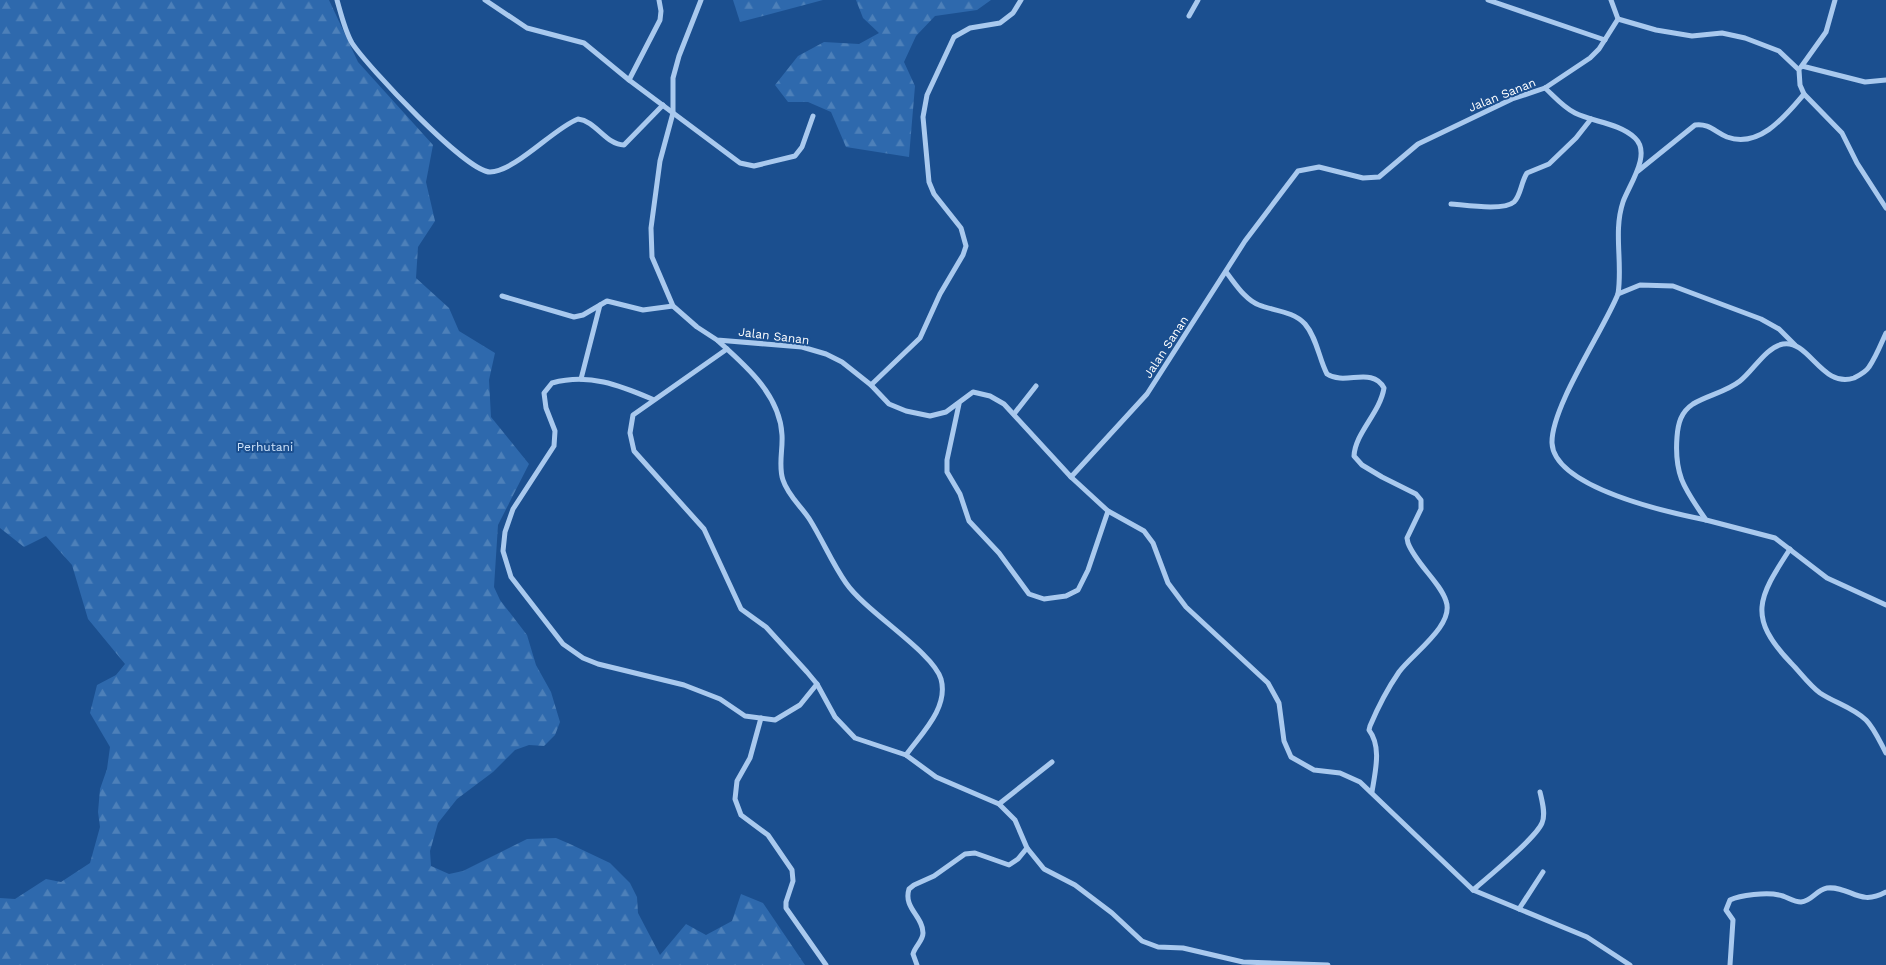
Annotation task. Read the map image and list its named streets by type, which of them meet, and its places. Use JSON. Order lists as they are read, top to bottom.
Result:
{
  "streets": {
    "street": ["Jalan Sanan"]
  },
  "parks": ["Perhutani"]
}
